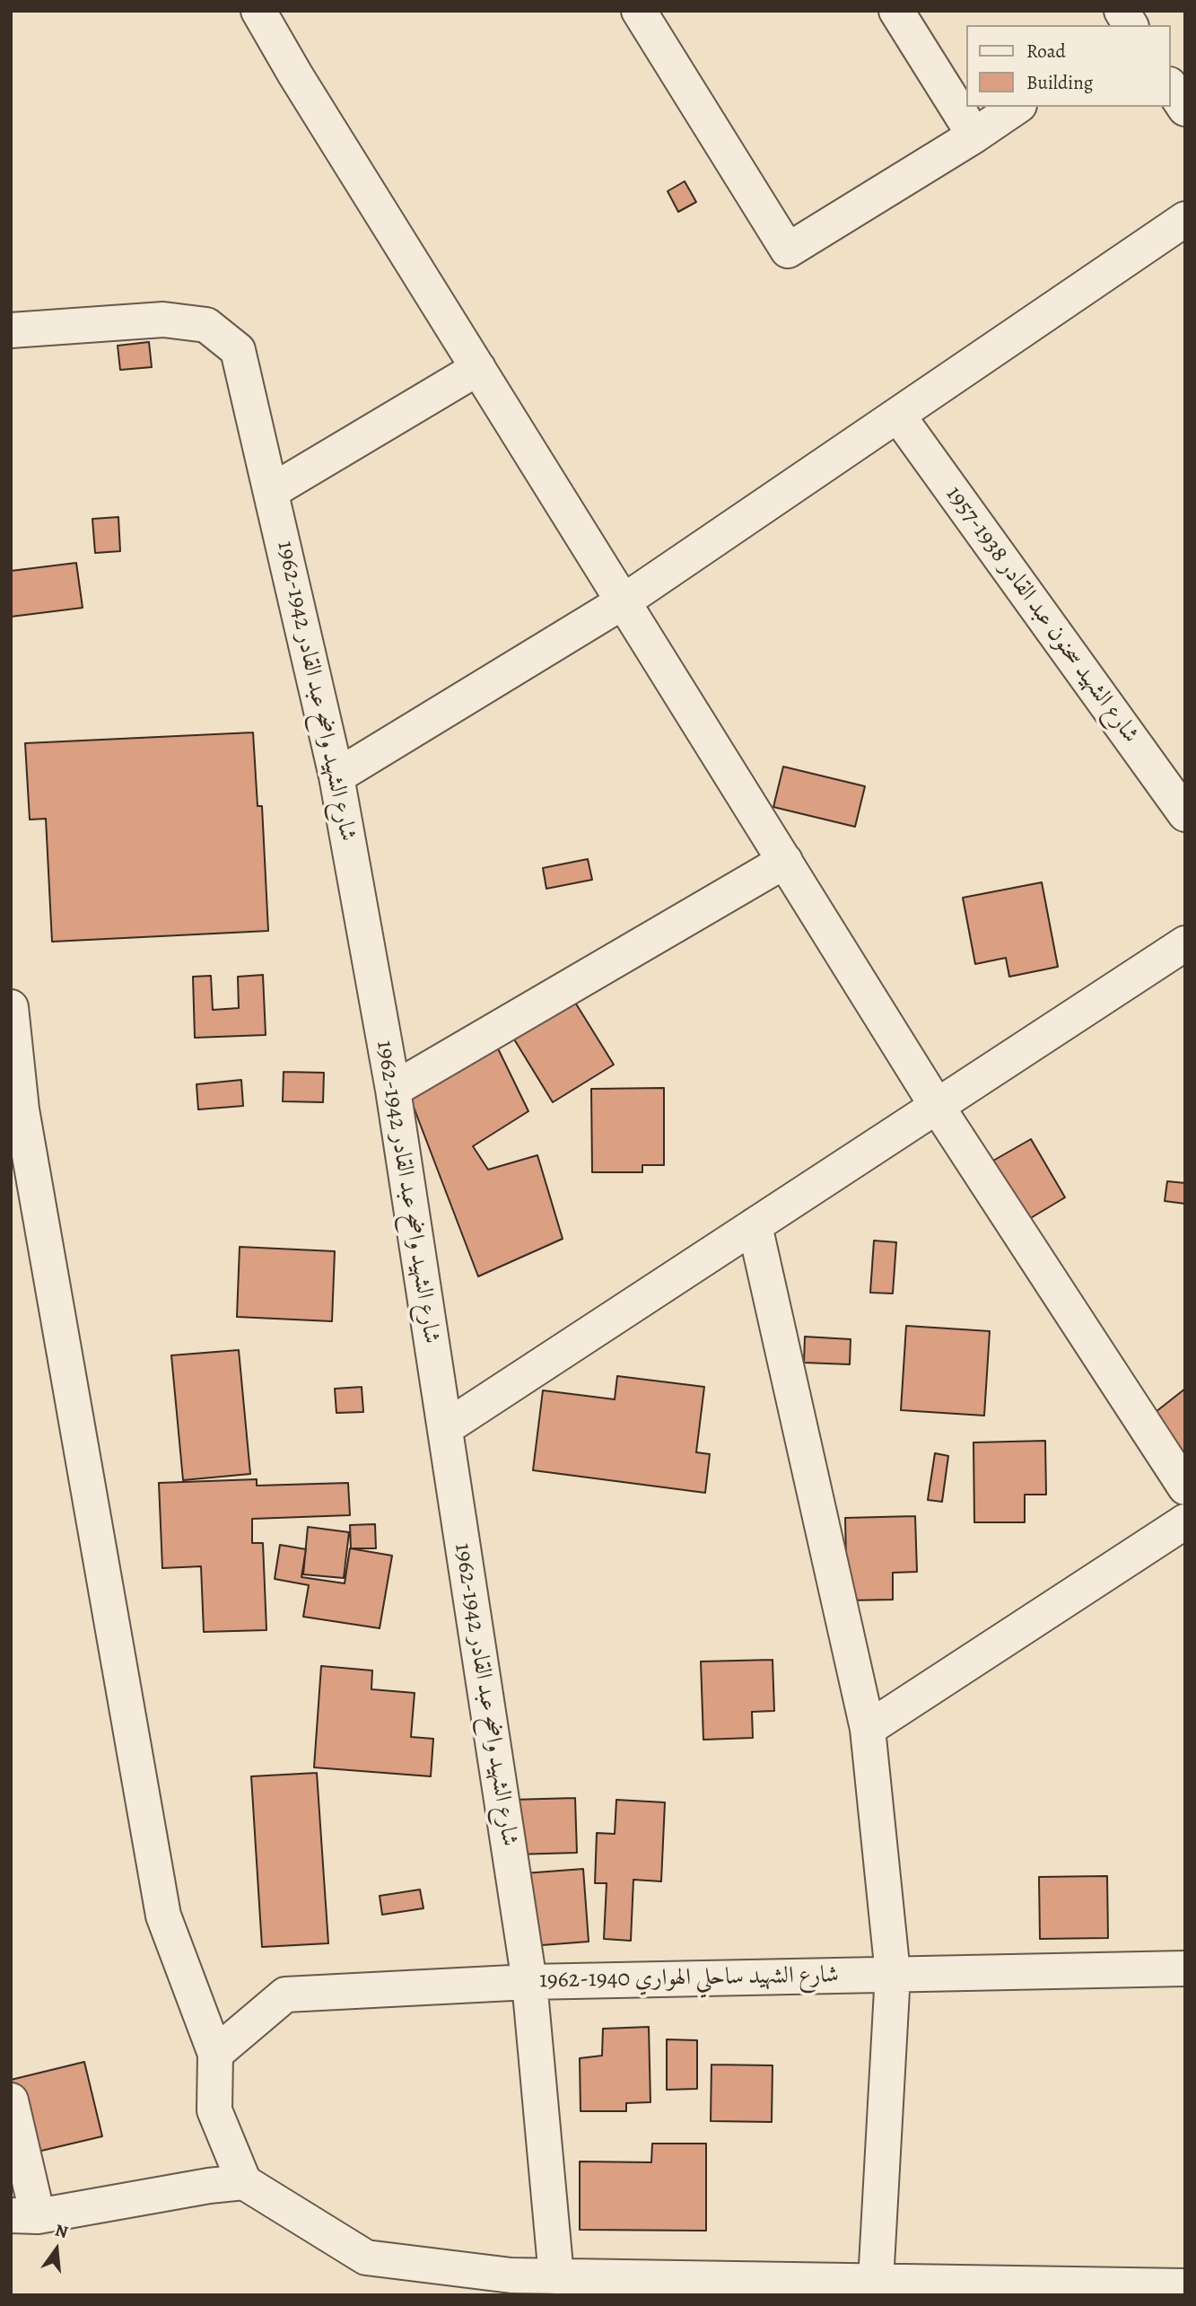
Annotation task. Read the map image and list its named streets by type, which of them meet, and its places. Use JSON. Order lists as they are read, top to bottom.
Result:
{
  "streets": {
    "street": ["شارع الشهيد سحنون عبد القادر 1938-1957", "شارع الشهيد واضح عبد القادر 1942-1962", "شارع الشهيد ساحلي الهواري 1940-1962"]
  },
  "crossings": [
    ["شارع الشهيد واضح عبد القادر 1942-1962", "شارع الشهيد ساحلي الهواري 1940-1962"]
  ],
  "legend": ["Road", "Building"],
  "north": "top"
}
